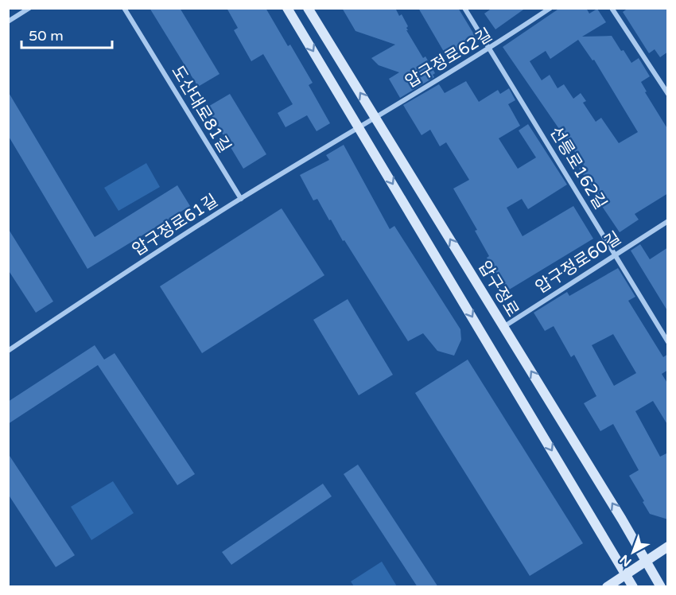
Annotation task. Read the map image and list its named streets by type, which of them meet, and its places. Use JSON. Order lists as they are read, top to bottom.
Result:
{
  "streets": {
    "main road": ["압구정로"],
    "street": [
      "압구정로62길",
      "도산대로81길",
      "선릉로162길",
      "압구정로61길",
      "압구정로60길"
    ]
  },
  "crossings": [
    ["압구정로62길", "선릉로162길"],
    ["압구정로62길", "압구정로61길"],
    ["압구정로62길", "압구정로"],
    ["도산대로81길", "압구정로61길"],
    ["선릉로162길", "압구정로60길"],
    ["압구정로60길", "압구정로"]
  ],
  "scale_bar": "50 m",
  "north": "bottom left"
}
